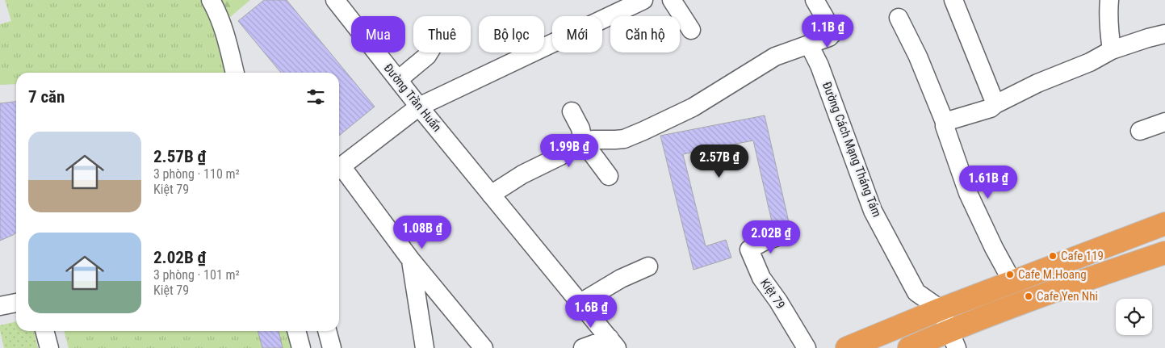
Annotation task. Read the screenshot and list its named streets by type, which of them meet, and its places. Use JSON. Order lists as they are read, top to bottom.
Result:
{
  "streets": {
    "street": ["Đường Trần Huấn", "Đường Cách Mạng Tháng Tám", "Kiệt 79"]
  },
  "places": ["Cafe 119", "Cafe M.Hoang", "Cafe Yen Nhi"],
  "page": {
    "price": [
      "1.1B ₫",
      "1.99B ₫",
      "2.57B ₫",
      "1.61B ₫",
      "1.08B ₫",
      "2.02B ₫",
      "1.6B ₫"
    ],
    "chip": [
      "Mua",
      "Thuê",
      "Bộ lọc",
      "Mới",
      "Căn hộ"
    ],
    "heading": "7 căn",
    "list": [
      {
        "name": "2.57B ₫",
        "note": "3 phòng · 110 m² · Kiệt 79"
      },
      {
        "name": "2.02B ₫",
        "note": "3 phòng · 101 m² · Kiệt 79"
      }
    ]
  }
}
